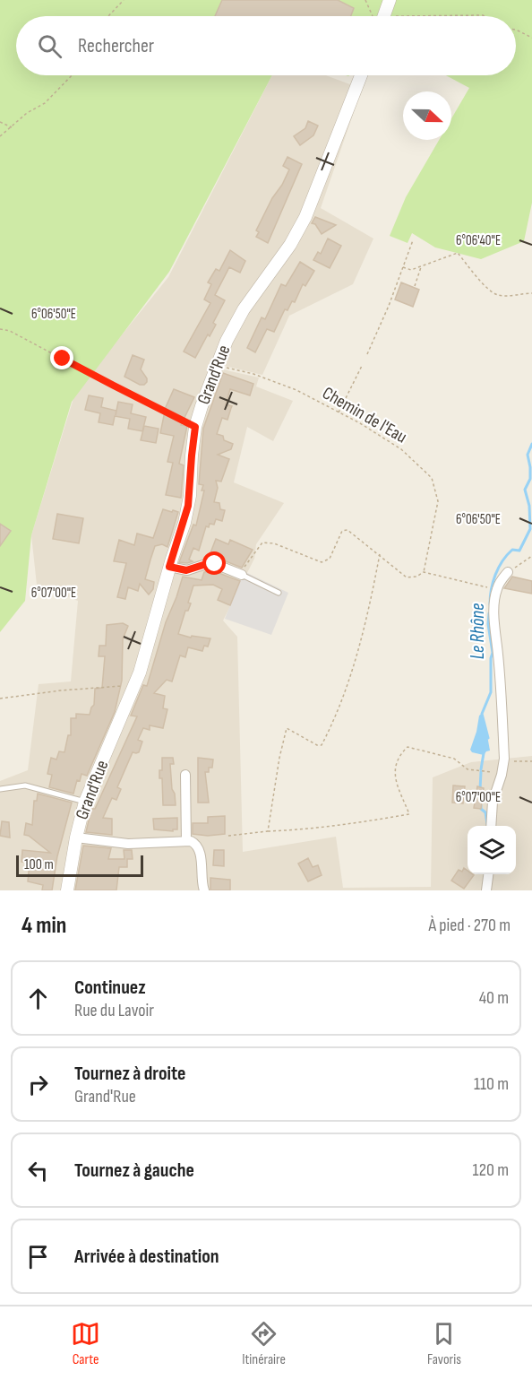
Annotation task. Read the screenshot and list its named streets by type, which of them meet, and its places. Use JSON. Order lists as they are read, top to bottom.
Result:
{
  "streets": {
    "street": ["Grand'Rue"],
    "path": ["Chemin de l'Eau"]
  },
  "crossings": [
    ["Grand'Rue", "Chemin de l'Eau"]
  ],
  "water": ["Le Rhône"],
  "scale_bar": "100 m",
  "north": "right",
  "page": {
    "search": "Rechercher",
    "scale": "100 m",
    "heading": ["4 min", "À pied · 270 m"],
    "list": [
      ["Continuez", "Rue du Lavoir", "40 m"],
      ["Tournez à droite", "Grand'Rue", "110 m"],
      ["Tournez à gauche", "120 m"],
      "Arrivée à destination"
    ],
    "nav": ["Carte", "Itinéraire", "Favoris"]
  },
  "coordinates": ["6°06'40\"E", "6°06'50\"E", "6°07'00\"E"]
}
